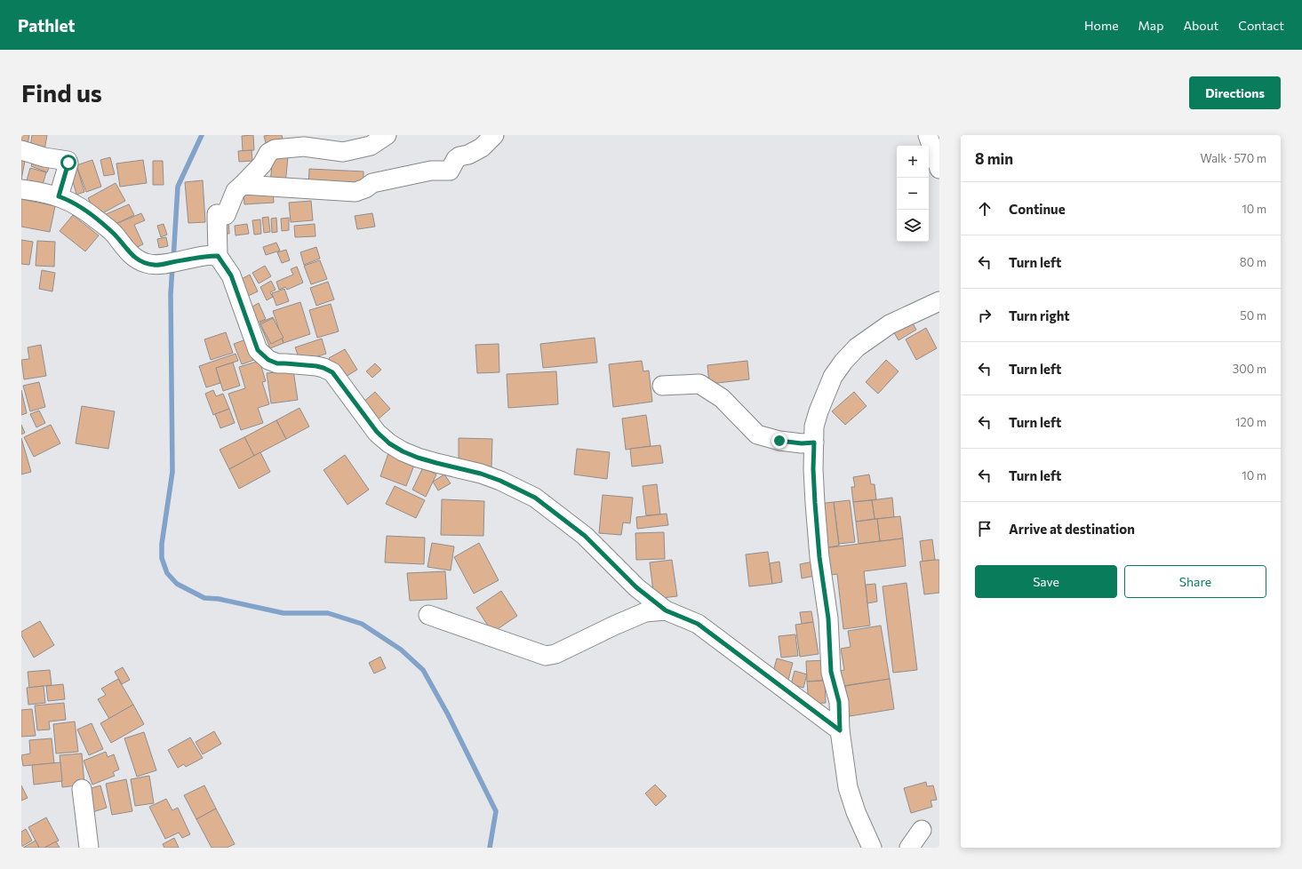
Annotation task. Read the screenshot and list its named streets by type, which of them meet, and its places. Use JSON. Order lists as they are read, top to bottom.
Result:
{
  "page": {
    "header": "Pathlet",
    "nav": [
      "Home",
      "Map",
      "About",
      "Contact"
    ],
    "buttons": [
      "Directions",
      ["Save", "Share"]
    ],
    "title": "Find us",
    "heading": ["8 min", "Walk · 570 m"],
    "map_buttons": ["+", "−"],
    "list": [
      ["Continue", "10 m"],
      ["Turn left", "80 m"],
      ["Turn right", "50 m"],
      ["Turn left", "300 m"],
      ["Turn left", "120 m"],
      ["Turn left", "10 m"],
      "Arrive at destination"
    ]
  }
}
